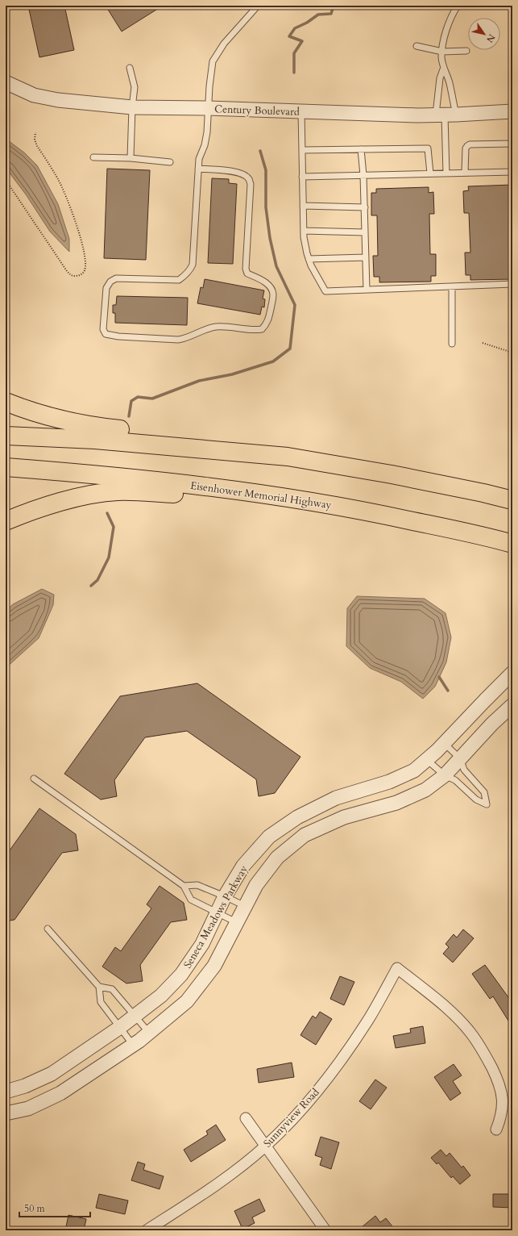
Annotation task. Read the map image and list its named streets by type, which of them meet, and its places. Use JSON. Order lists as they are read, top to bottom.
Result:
{
  "streets": {
    "highway": ["Eisenhower Memorial Highway"],
    "street": ["Century Boulevard", "Seneca Meadows Parkway", "Sunnyview Road"]
  },
  "scale_bar": "50 m",
  "north": "bottom right"
}
